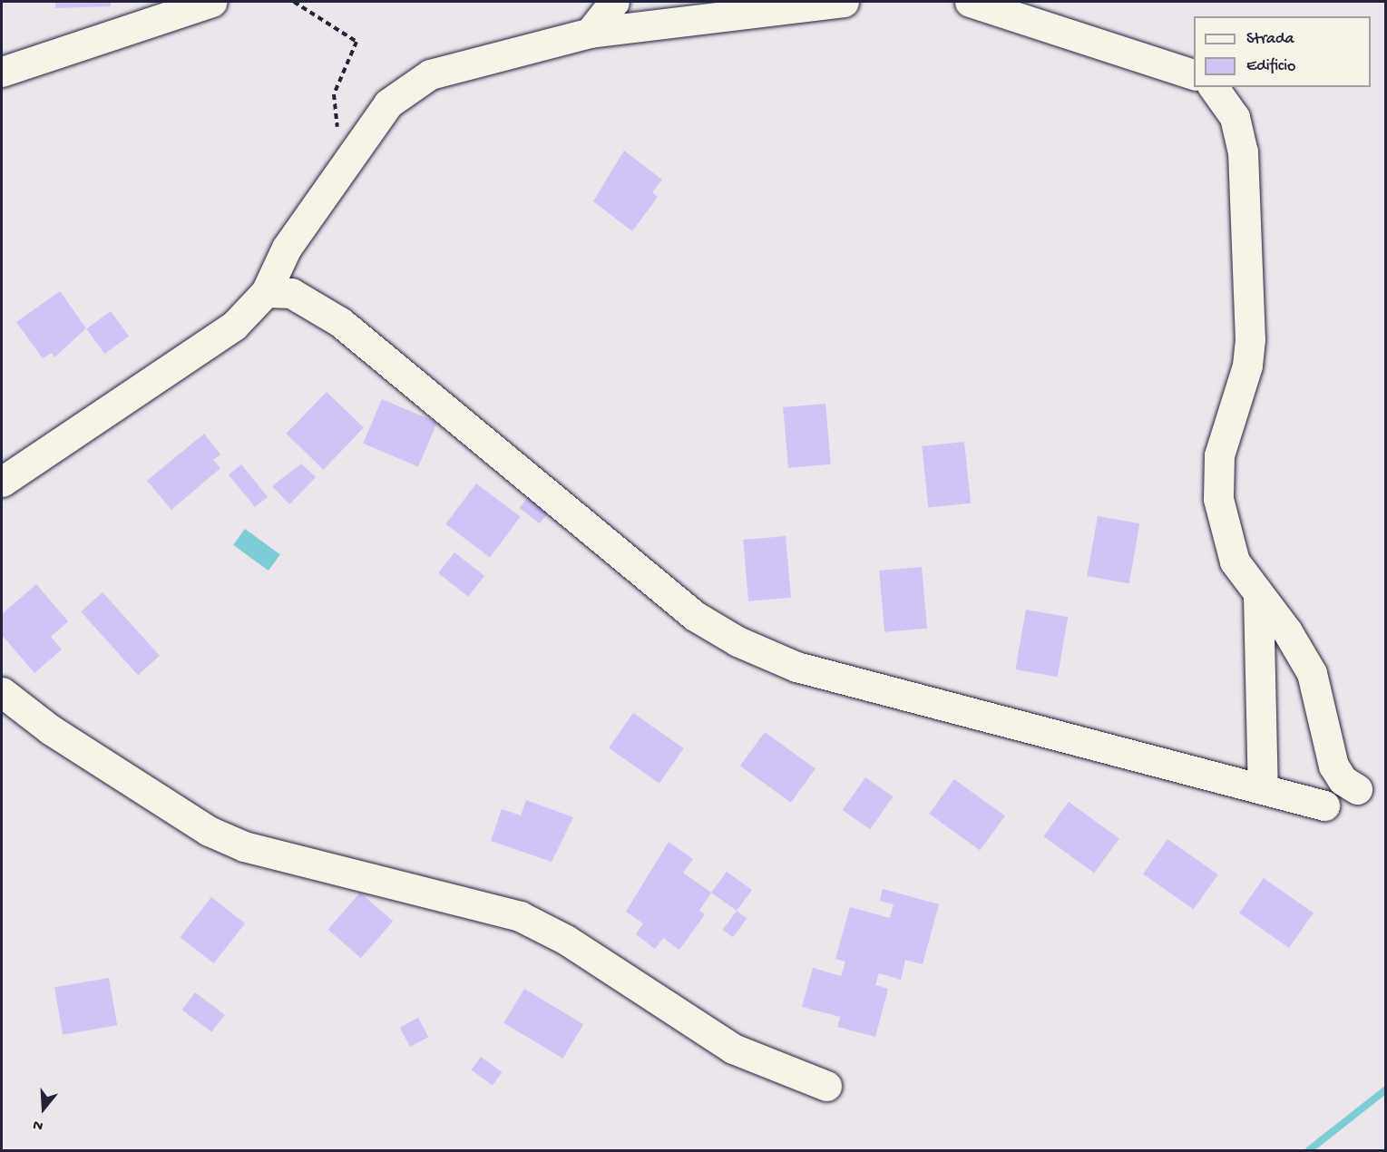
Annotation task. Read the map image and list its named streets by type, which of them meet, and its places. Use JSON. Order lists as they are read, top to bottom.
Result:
{
  "legend": ["Strada", "Edificio"],
  "north": "bottom"
}
